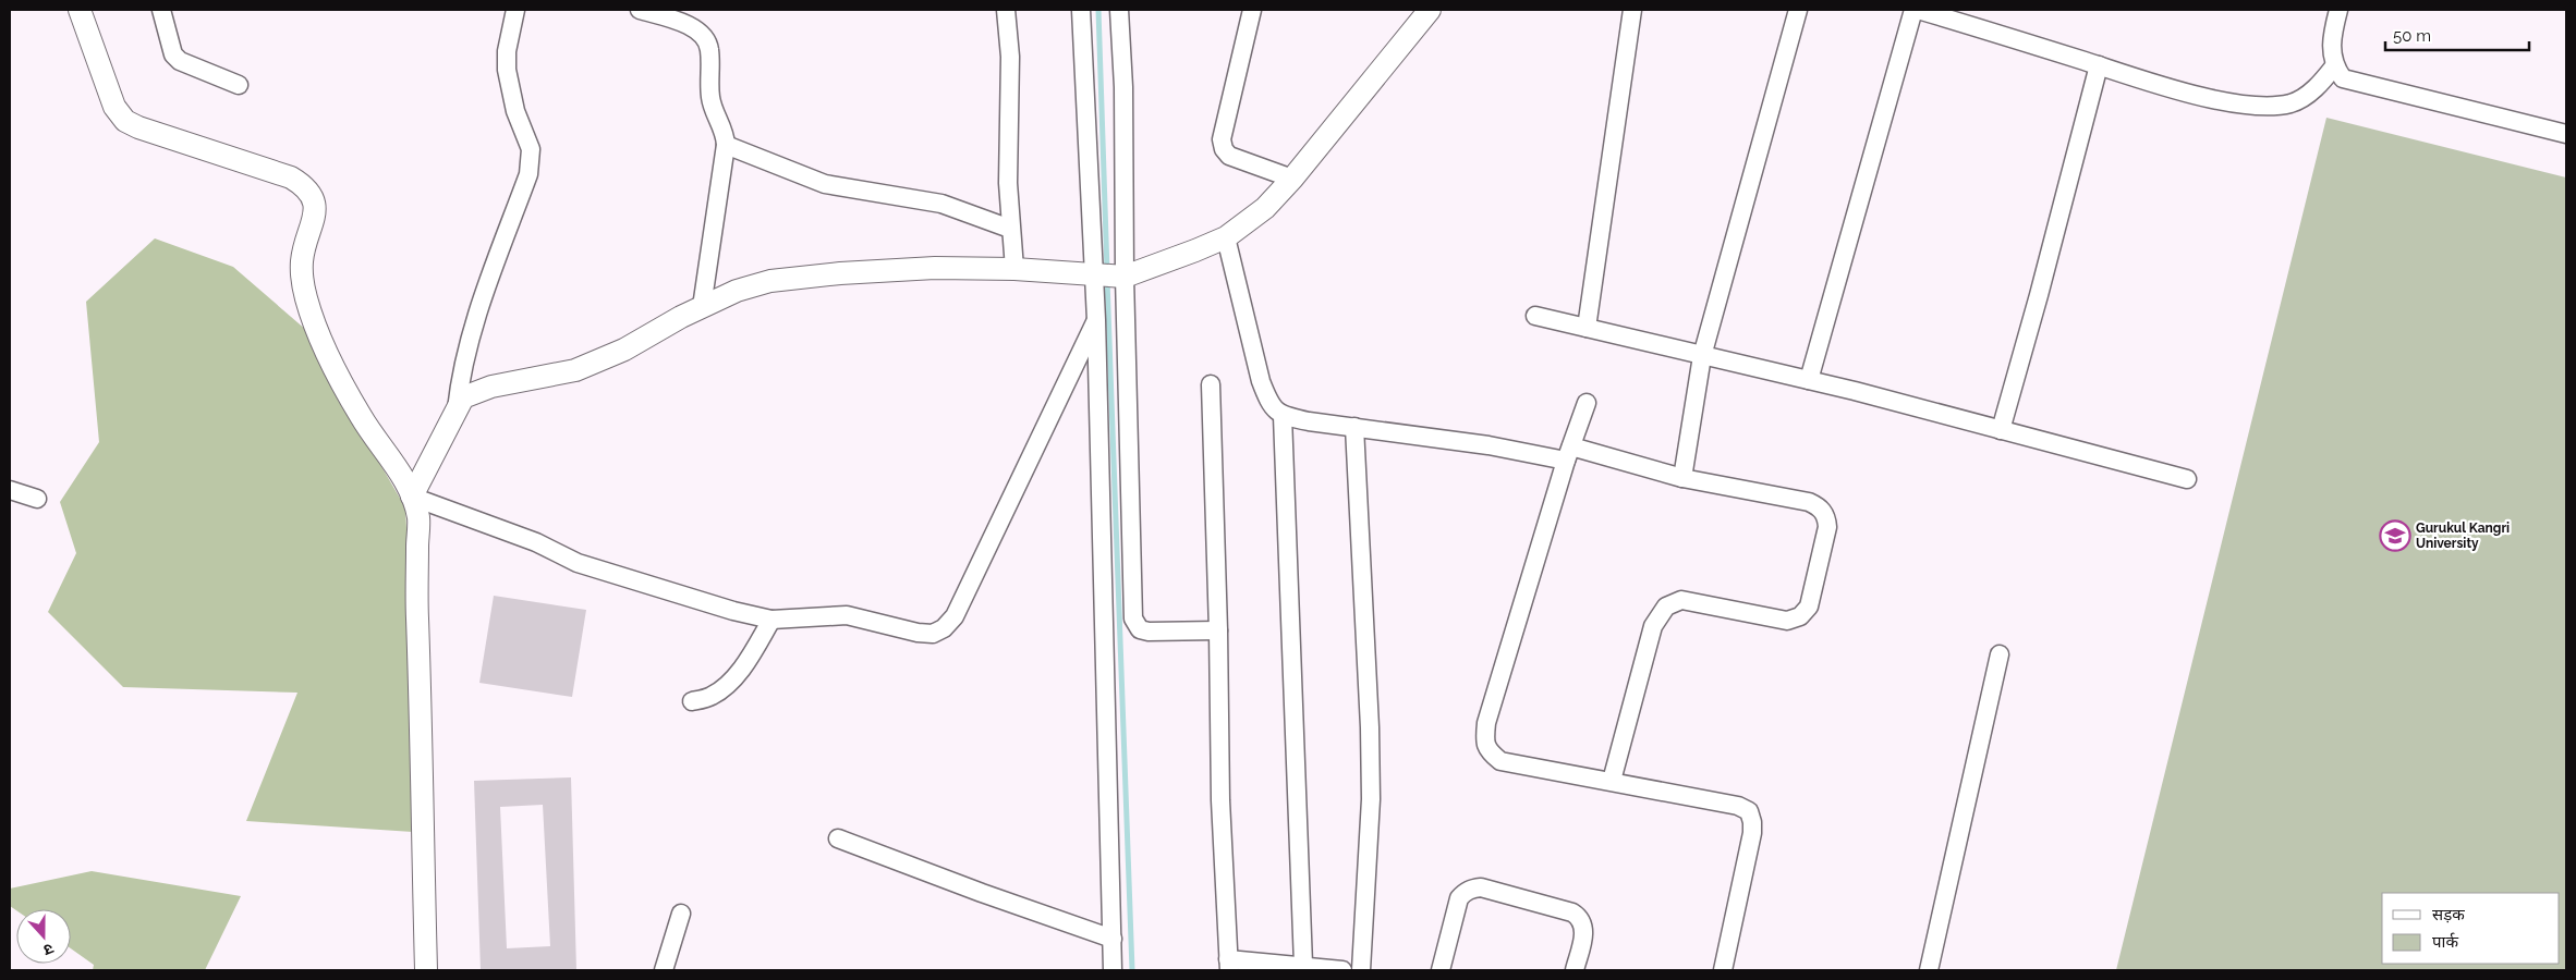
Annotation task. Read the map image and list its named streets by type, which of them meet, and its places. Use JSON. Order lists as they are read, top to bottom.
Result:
{
  "places": {
    "school or university": ["Gurukul Kangri University"]
  },
  "legend": ["सड़क", "पार्क"],
  "scale_bar": "50 m",
  "north": "bottom"
}
